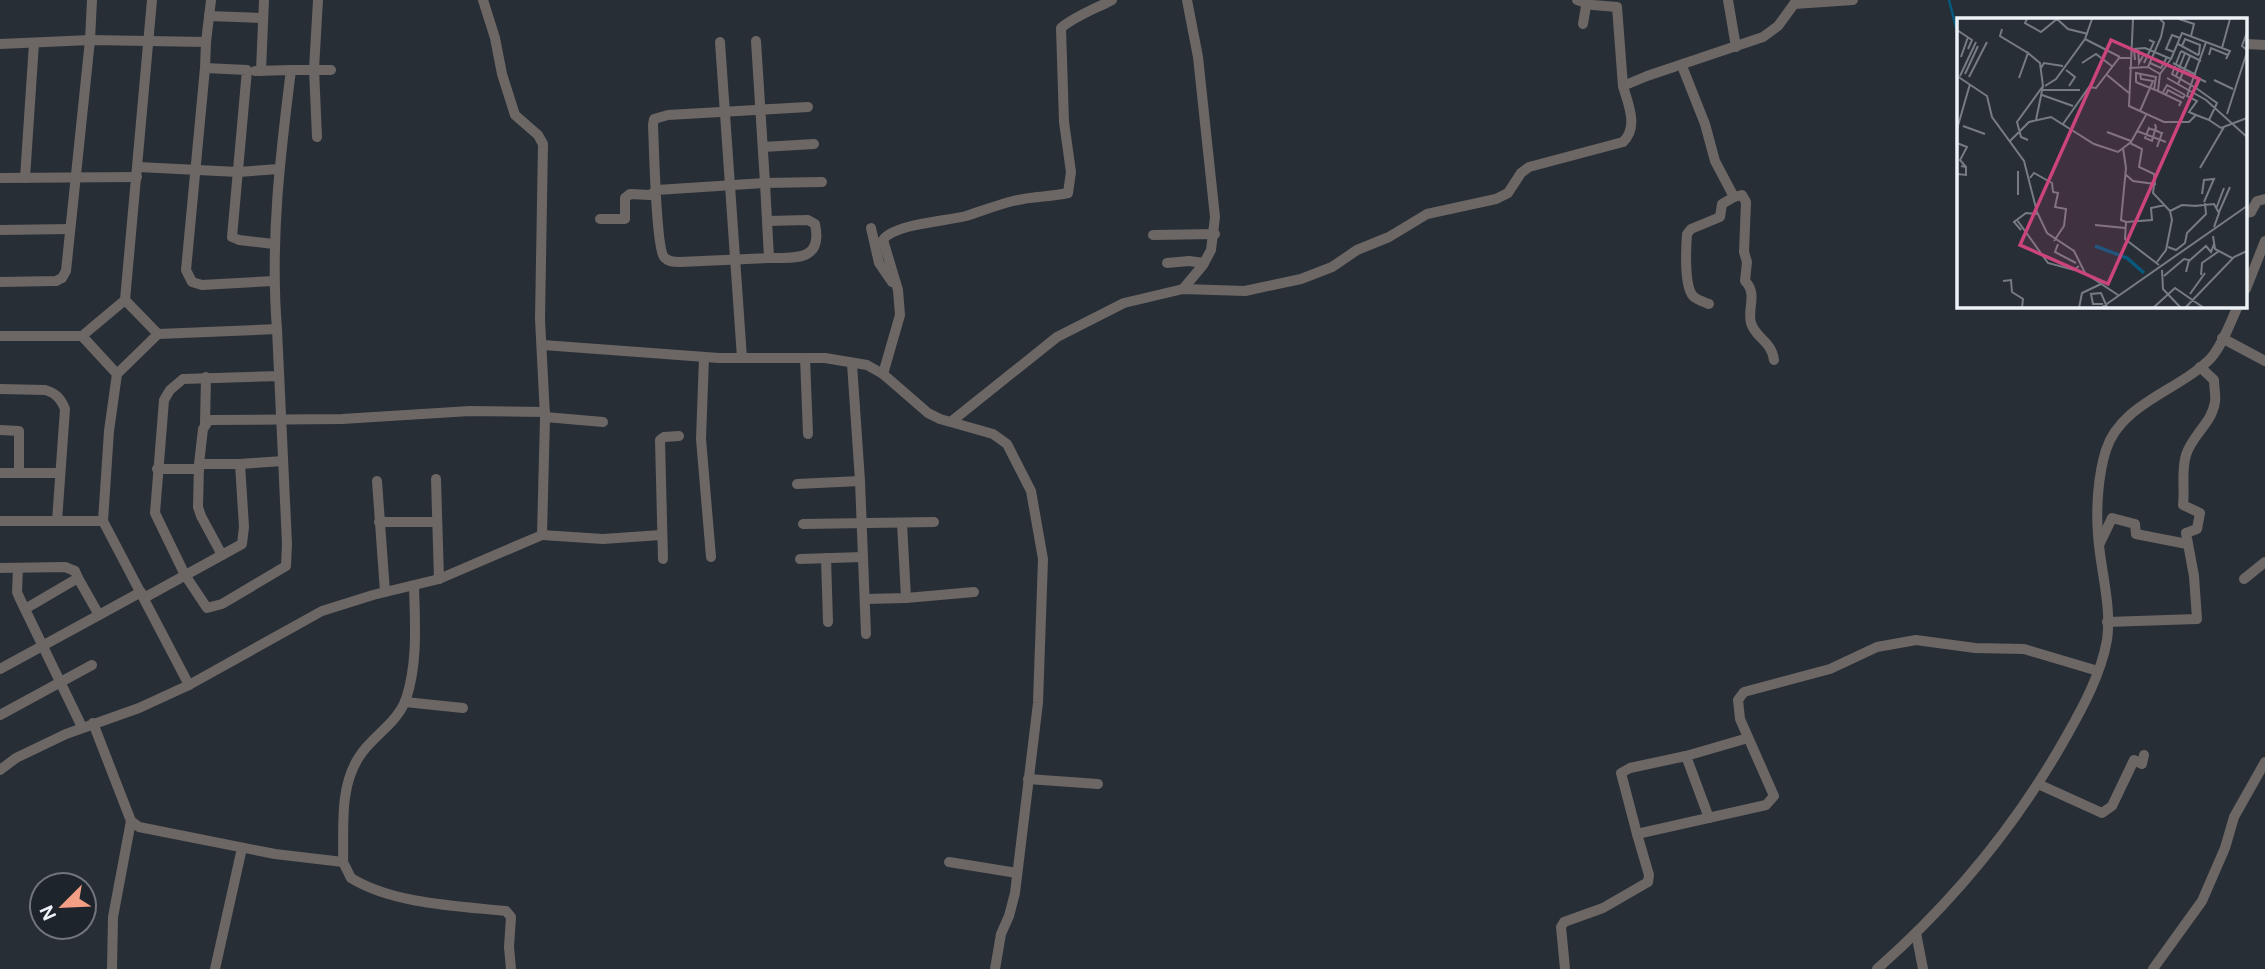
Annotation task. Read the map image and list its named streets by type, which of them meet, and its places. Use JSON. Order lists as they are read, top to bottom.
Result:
{
  "north": "bottom left"
}
